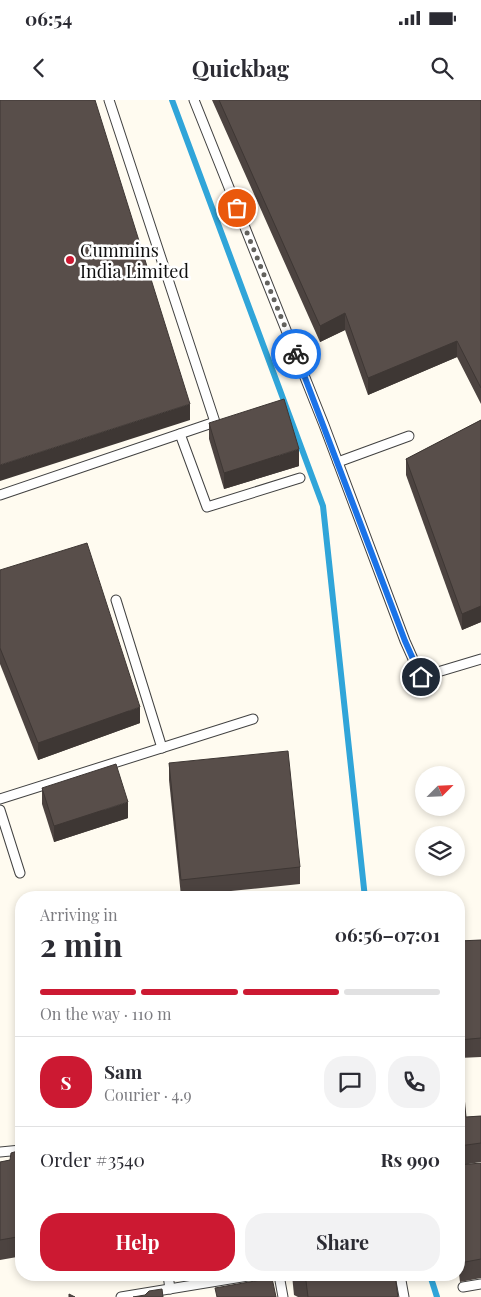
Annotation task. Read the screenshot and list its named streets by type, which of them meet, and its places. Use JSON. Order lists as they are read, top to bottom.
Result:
{
  "places": ["Cummins India Limited"],
  "north": "top right",
  "page": {
    "status": "06:54",
    "header": "Quickbag",
    "heading": ["2 min", "Arriving in", "06:56–07:01"],
    "panel": [
      "Sam",
      "Courier · 4.9",
      "Order #3540",
      "Rs 990"
    ],
    "bar": "On the way · 110 m",
    "round": "S",
    "buttons": ["Help", "Share"]
  }
}
